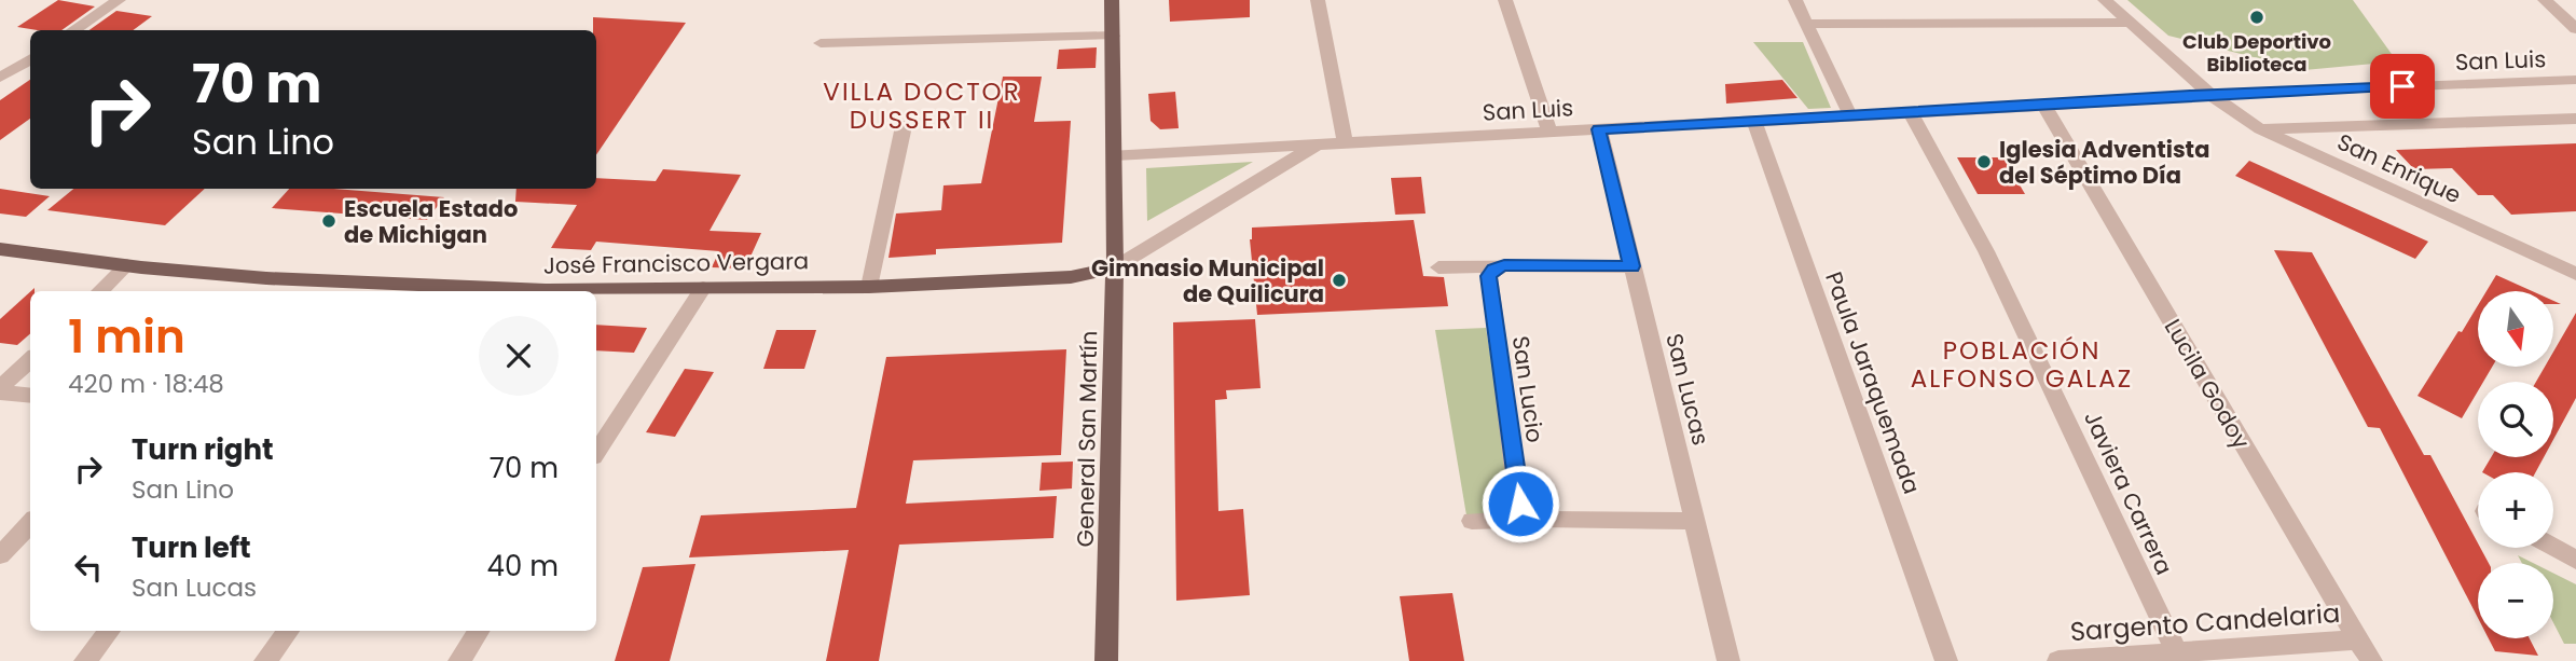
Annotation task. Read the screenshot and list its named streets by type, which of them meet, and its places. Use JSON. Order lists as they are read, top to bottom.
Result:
{
  "streets": {
    "main road": ["José Francisco Vergara", "General San Martín"],
    "street": [
      "San Luis",
      "San Enrique",
      "Paula Jaraquemada",
      "Lucila Godoy",
      "San Lucio",
      "San Lucas",
      "Javiera Carrera",
      "Sargento Candelaria"
    ]
  },
  "crossings": [
    ["San Luis", "San Enrique"],
    ["San Luis", "José Francisco Vergara"],
    ["San Luis", "Paula Jaraquemada"],
    ["San Luis", "Lucila Godoy"],
    ["San Luis", "San Lucas"],
    ["San Luis", "General San Martín"],
    ["San Luis", "Javiera Carrera"],
    ["José Francisco Vergara", "General San Martín"],
    ["Lucila Godoy", "Sargento Candelaria"],
    ["Javiera Carrera", "Sargento Candelaria"]
  ],
  "districts": ["VILLA DOCTOR DUSSERT II", "POBLACIÓN ALFONSO GALAZ"],
  "places": [
    "Club Deportivo Biblioteca",
    "Iglesia Adventista del Séptimo Día",
    "Escuela Estado de Michigan",
    "Gimnasio Municipal de Quilicura"
  ],
  "north": "bottom",
  "page": {
    "turn": ["70 m", "San Lino"],
    "map_buttons": ["+", "−"],
    "heading": ["1 min", "420 m · 18:48"],
    "list": [
      {
        "name": "Turn right",
        "note": "San Lino",
        "value": "70 m"
      },
      {
        "name": "Turn left",
        "note": "San Lucas",
        "value": "40 m"
      }
    ]
  }
}
